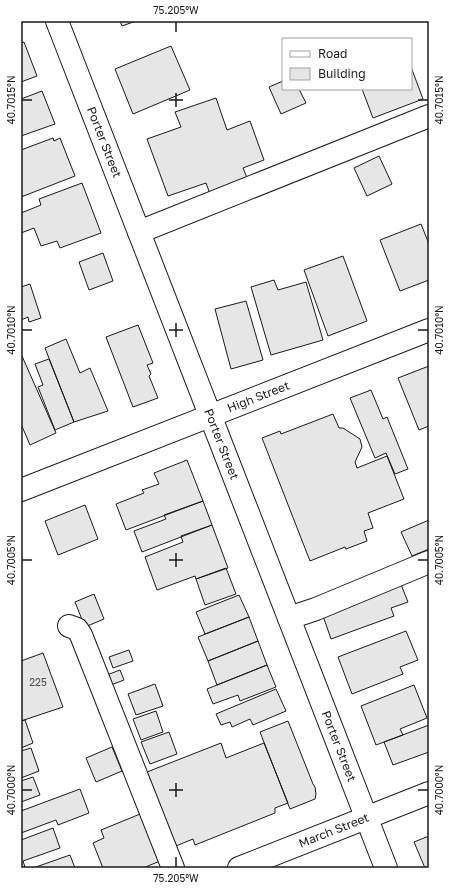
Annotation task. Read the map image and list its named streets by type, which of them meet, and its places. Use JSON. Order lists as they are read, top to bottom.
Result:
{
  "streets": {
    "street": ["Porter Street", "High Street", "March Street"]
  },
  "crossings": [
    ["Porter Street", "High Street"],
    ["Porter Street", "March Street"]
  ],
  "house_numbers": ["225"],
  "legend": ["Road", "Building"],
  "coordinates": [
    "75.205°W",
    "40.7015°N",
    "40.7010°N",
    "40.7005°N",
    "40.7000°N"
  ]
}
